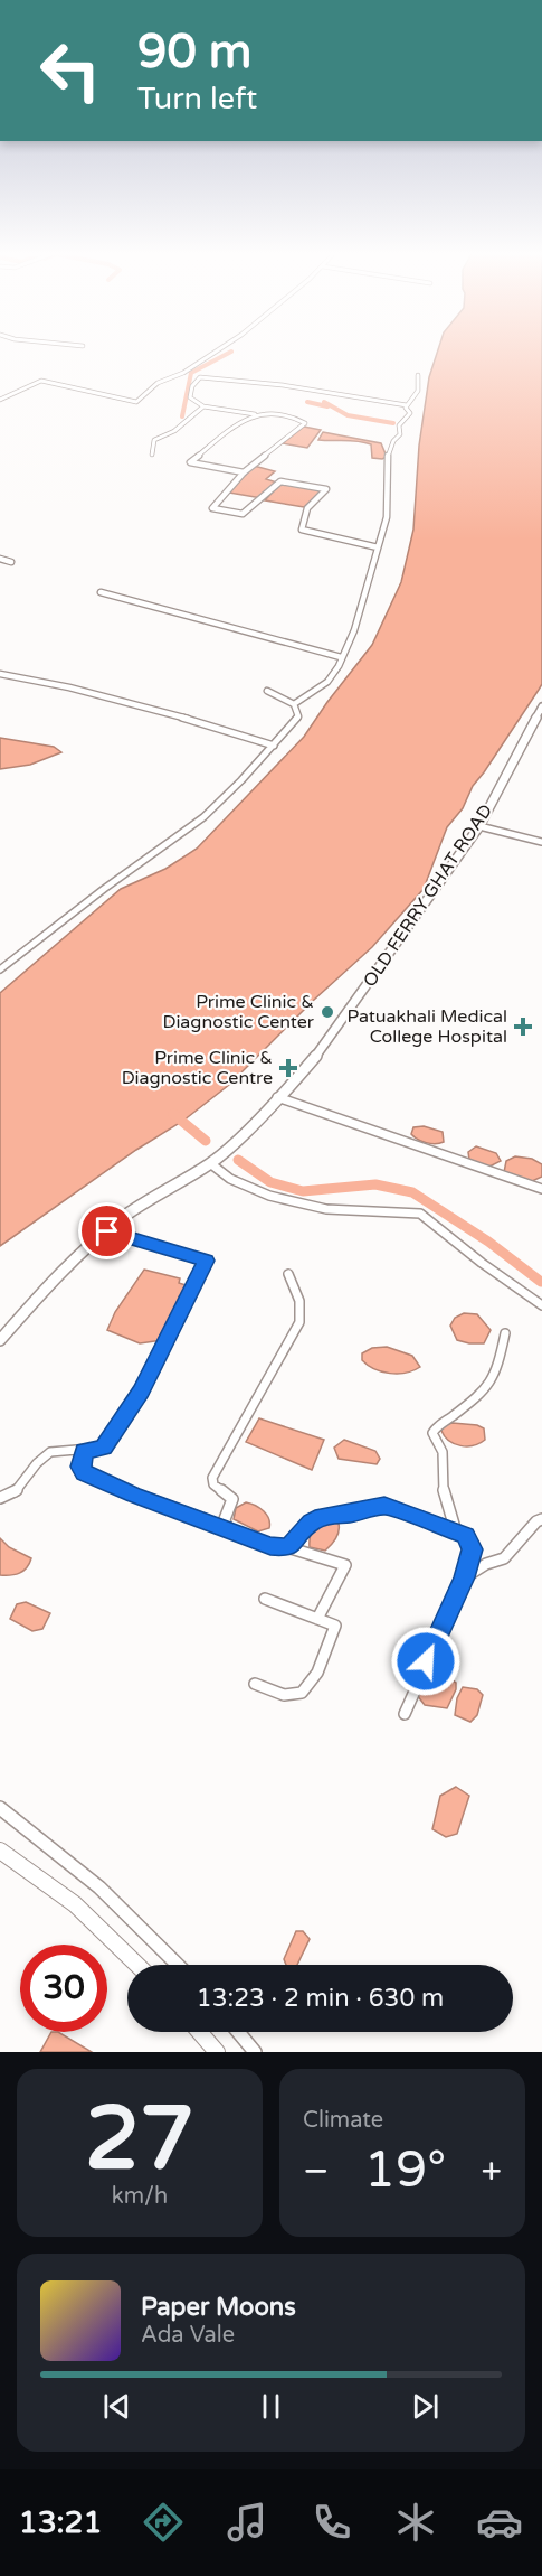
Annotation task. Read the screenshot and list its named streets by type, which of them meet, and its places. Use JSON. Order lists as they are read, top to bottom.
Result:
{
  "streets": {
    "street": ["OLD FERRY GHAT ROAD"]
  },
  "places": {
    "other": ["Prime Clinic & Diagnostic Center"],
    "health": ["Patuakhali Medical College Hospital", "Prime Clinic & Diagnostic Centre"]
  },
  "page": {
    "turn": ["90 m", "Turn left"],
    "limit": "30",
    "trip": "13:23 · 2 min · 630 m",
    "tile": [
      ["27", "km/h"],
      "Climate"
    ],
    "heat": ["−", "19°", "+"],
    "song": ["Paper Moons", "Ada Vale"],
    "tabs": "13:21"
  }
}
